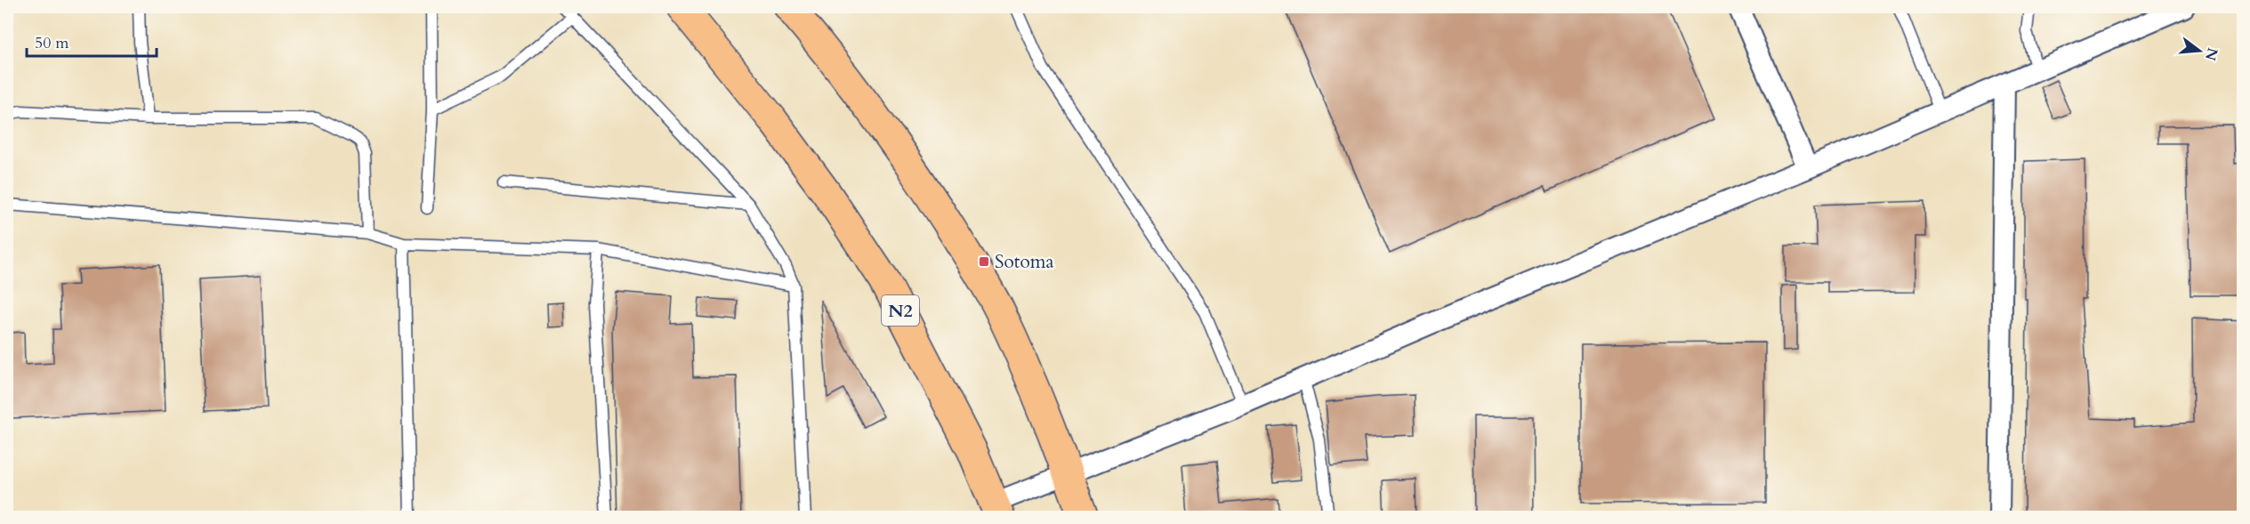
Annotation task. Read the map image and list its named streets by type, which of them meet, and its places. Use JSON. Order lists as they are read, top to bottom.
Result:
{
  "streets": {
    "highway": ["N2"]
  },
  "places": {
    "transit": ["Sotoma"]
  },
  "scale_bar": "50 m",
  "north": "right"
}
